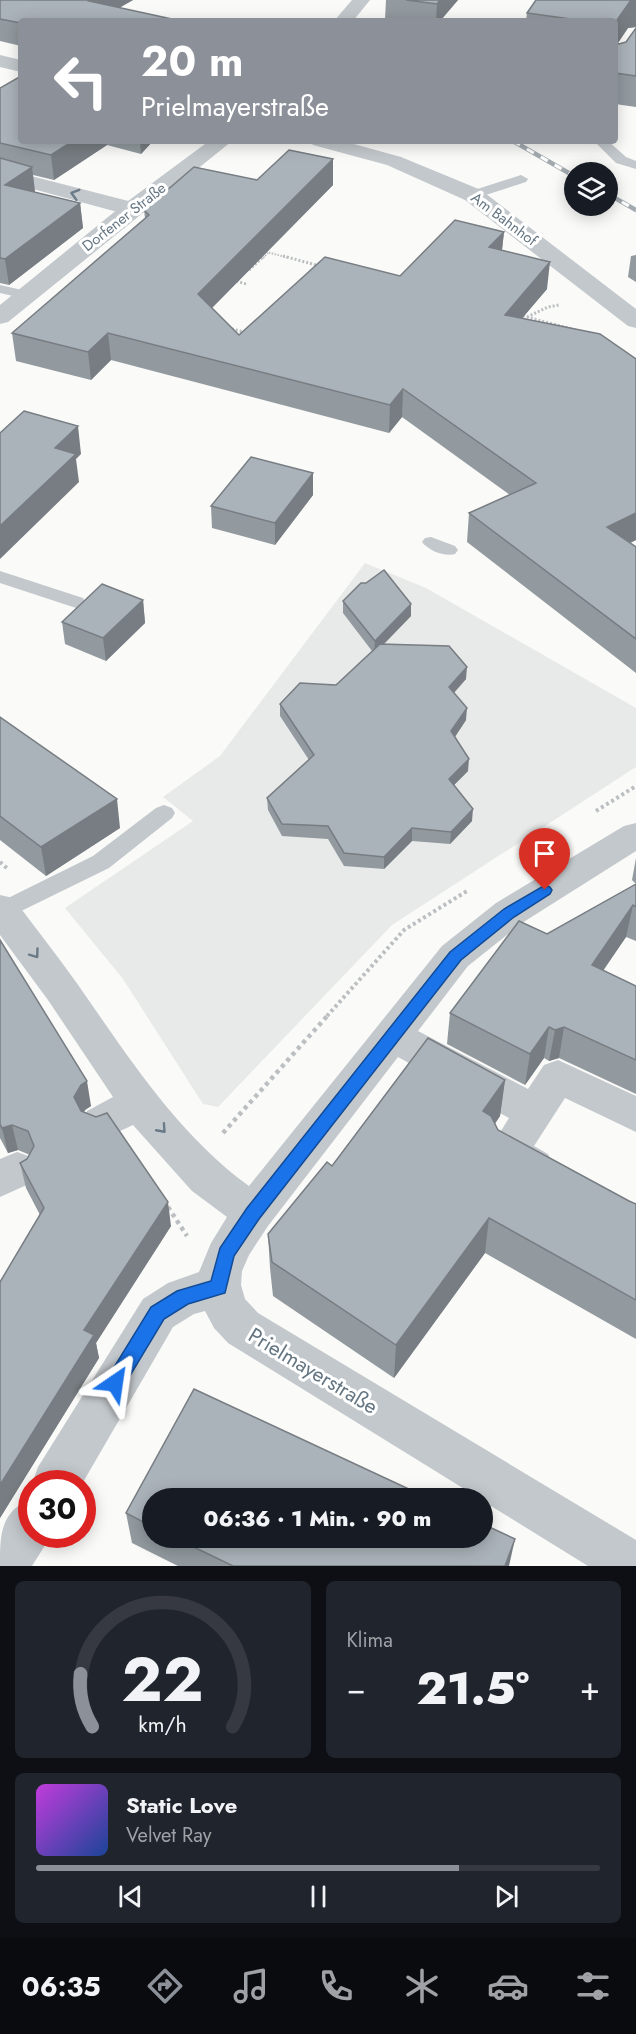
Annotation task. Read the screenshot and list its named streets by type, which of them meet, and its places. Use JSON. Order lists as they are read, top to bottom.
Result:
{
  "streets": {
    "street": ["Dorfener Straße", "Am Bahnhof", "Prielmayerstraße"]
  },
  "page": {
    "turn": ["20 m", "Prielmayerstraße"],
    "limit": "30",
    "trip": "06:36 · 1 Min. · 90 m",
    "tile": "Klima",
    "heat": ["−", "21.5°", "+"],
    "song": ["Static Love", "Velvet Ray"],
    "tabs": "06:35",
    "gauge": ["22", "km/h"]
  }
}
